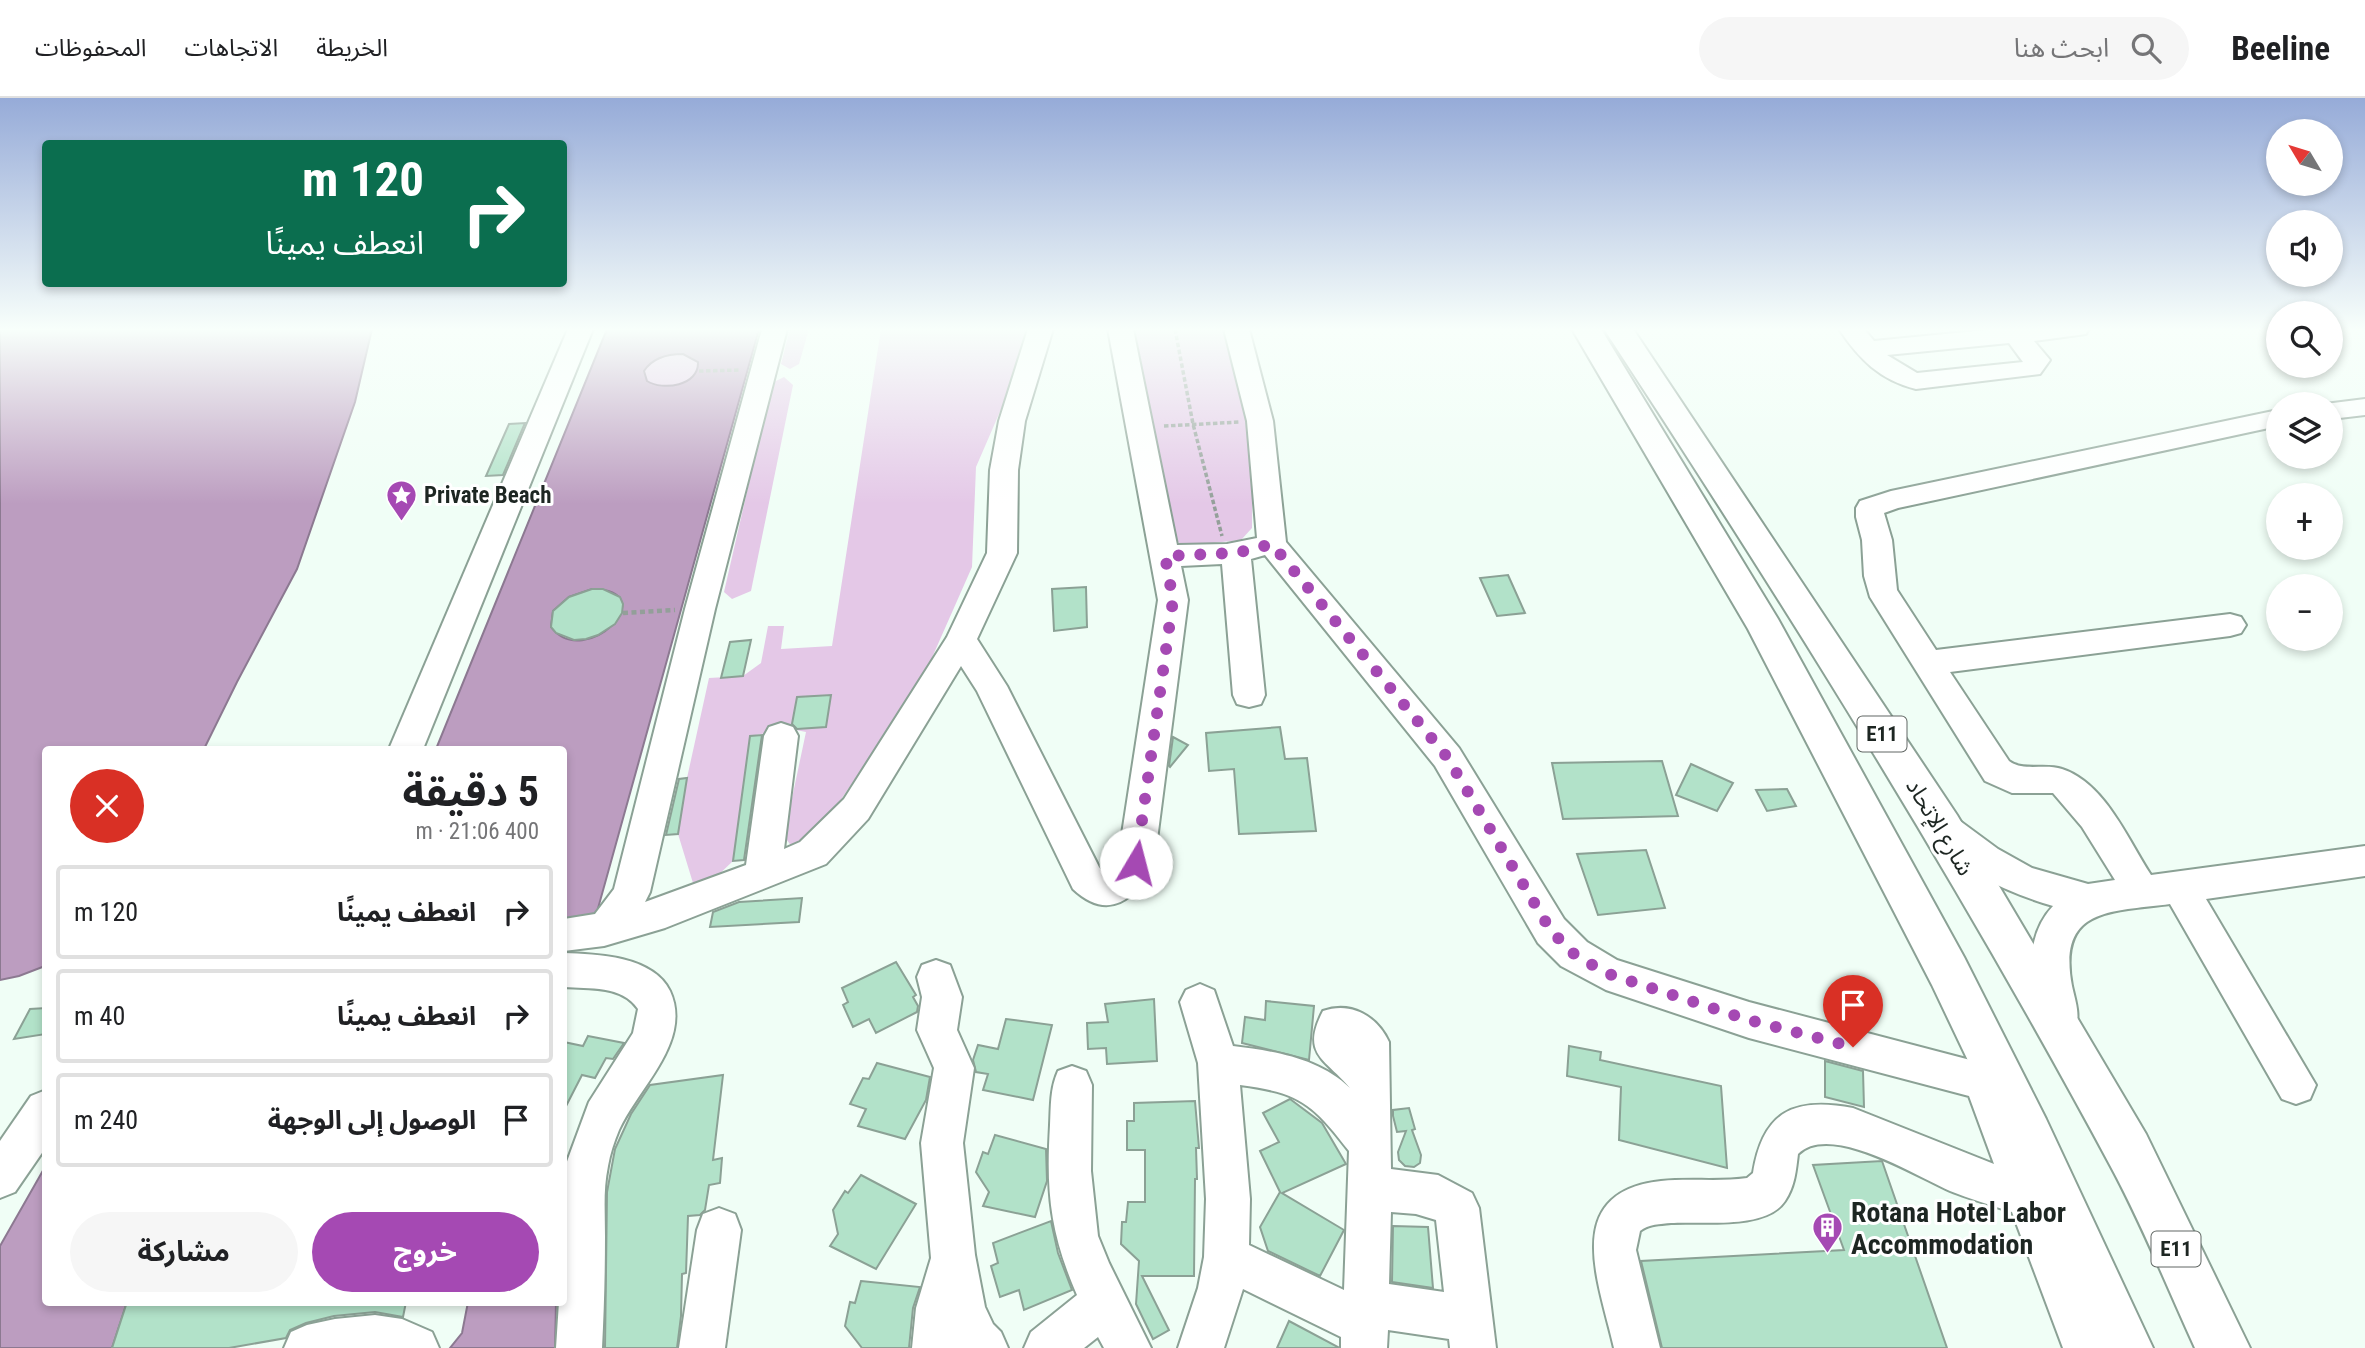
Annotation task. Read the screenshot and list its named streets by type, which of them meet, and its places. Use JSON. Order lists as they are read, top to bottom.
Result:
{
  "streets": {
    "highway": ["E11", "شارع الإتحاد"]
  },
  "places": {
    "place": ["Private Beach"],
    "building": ["Rotana Hotel Labor Accommodation"]
  },
  "north": "top left",
  "page": {
    "header": "Beeline",
    "search": "ابحث هنا",
    "nav": ["الخريطة", "الاتجاهات", "المحفوظات"],
    "map_buttons": ["+", "−"],
    "turn": ["120 m", "انعطف يمينًا"],
    "heading": ["5 دقيقة", "400 m · 21:06"],
    "list": [
      {
        "name": "انعطف يمينًا",
        "value": "120 m"
      },
      {
        "name": "انعطف يمينًا",
        "value": "40 m"
      },
      {
        "name": "الوصول إلى الوجهة",
        "value": "240 m"
      }
    ],
    "buttons": ["خروج", "مشاركة"]
  }
}
